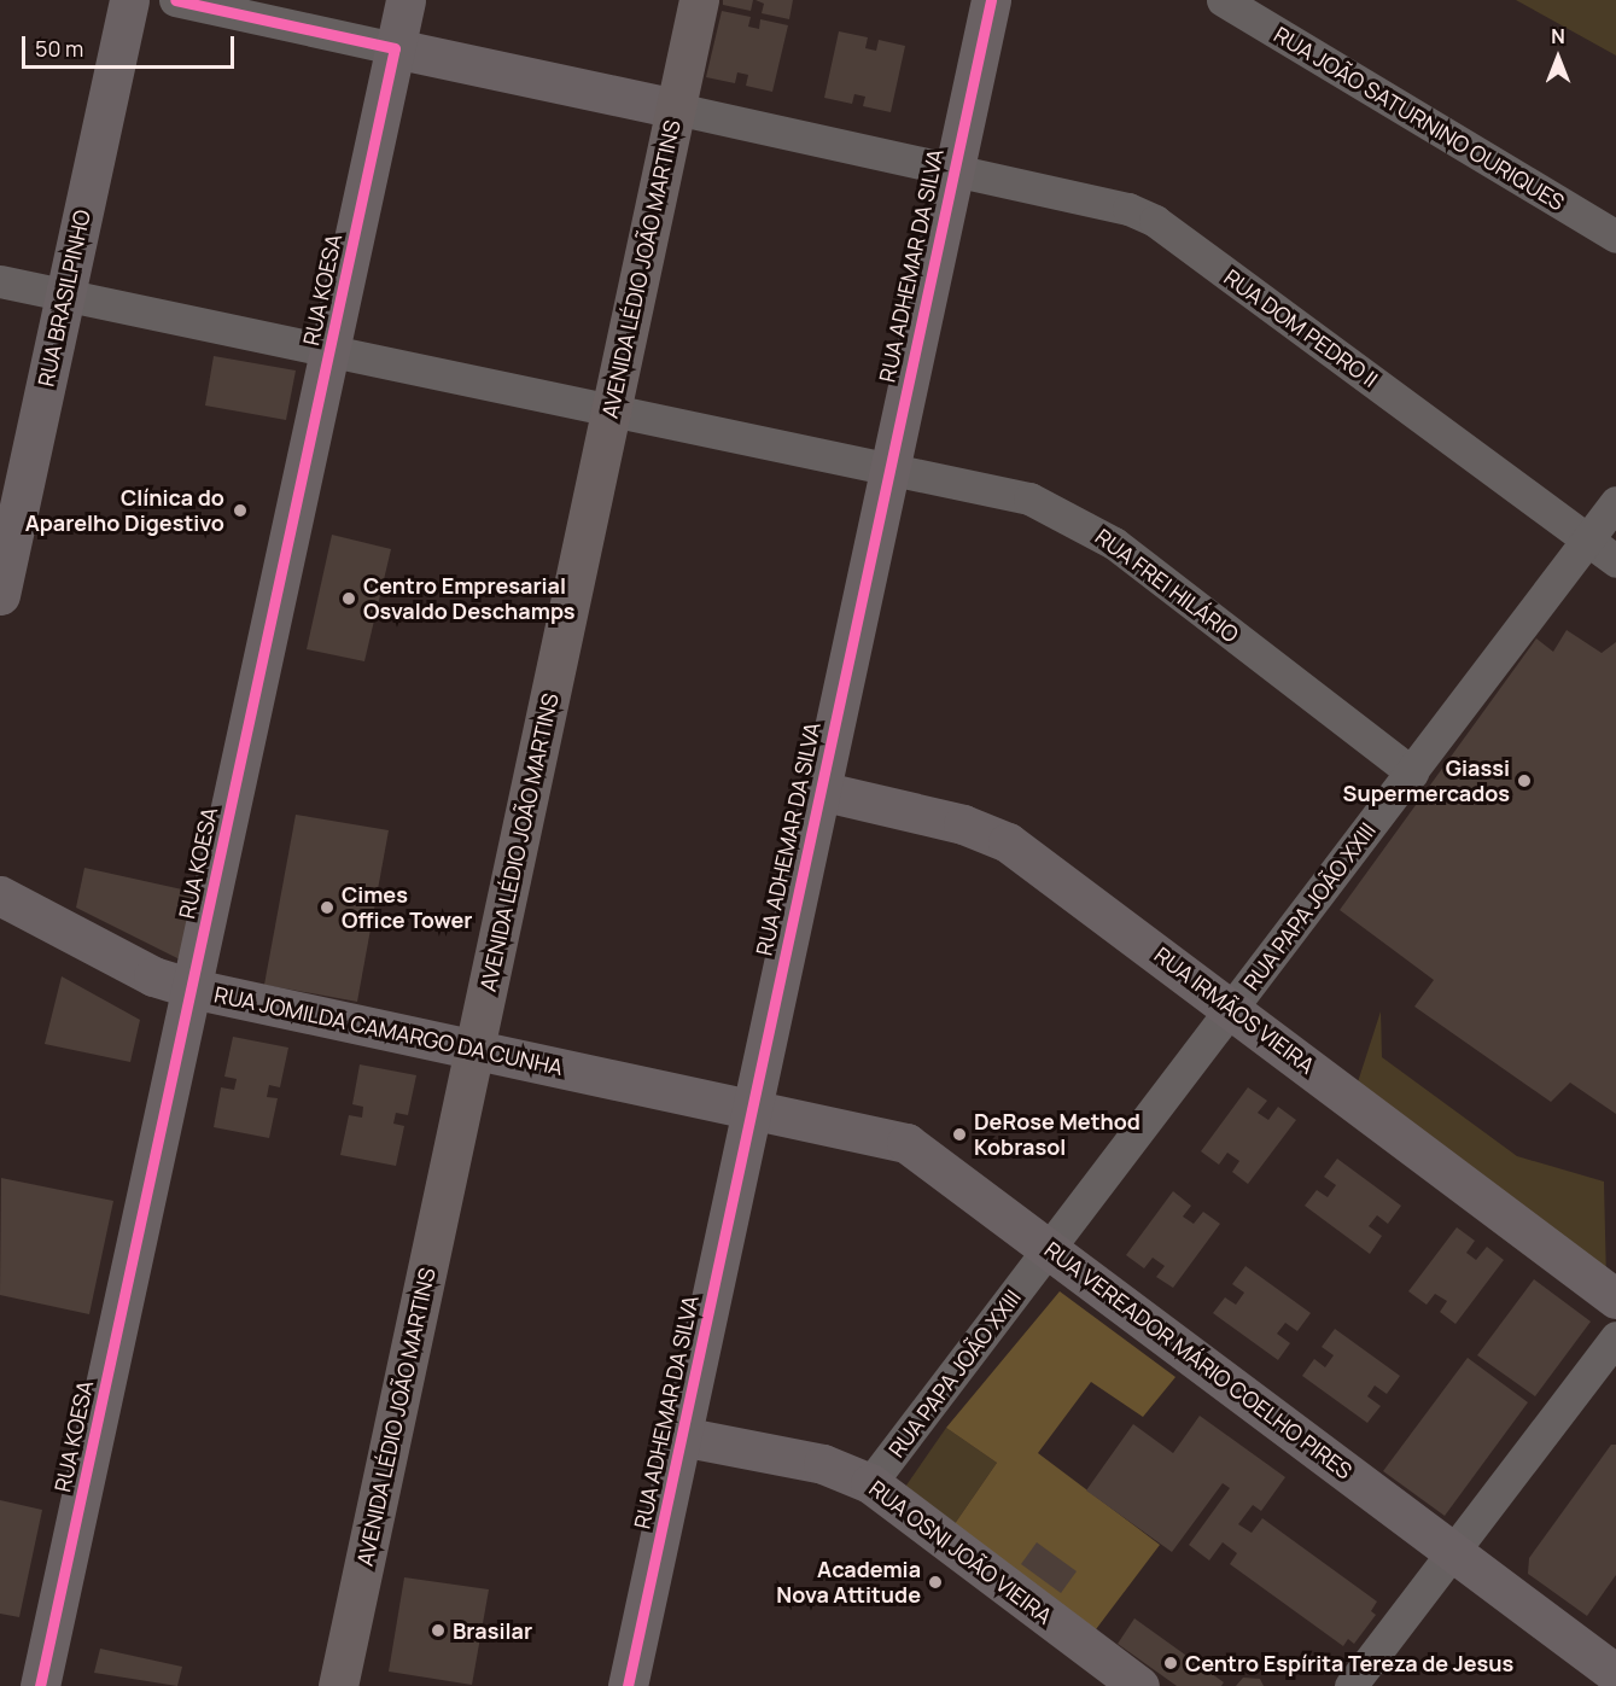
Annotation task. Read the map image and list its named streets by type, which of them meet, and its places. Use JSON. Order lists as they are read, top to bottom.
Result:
{
  "streets": {
    "main road": ["AVENIDA LÉDIO JOÃO MARTINS"],
    "street": [
      "RUA JOÃO SATURNINO OURIQUES",
      "RUA ADHEMAR DA SILVA",
      "RUA KOESA",
      "RUA BRASILPINHO",
      "RUA DOM PEDRO II",
      "RUA FREI HILÁRIO",
      "RUA PAPA JOÃO XXIII",
      "RUA IRMÃOS VIEIRA",
      "RUA JOMILDA CAMARGO DA CUNHA",
      "RUA VEREADOR MÁRIO COELHO PIRES",
      "RUA OSNI JOÃO VIEIRA"
    ]
  },
  "crossings": [
    ["RUA ADHEMAR DA SILVA", "RUA DOM PEDRO II"],
    ["RUA ADHEMAR DA SILVA", "RUA FREI HILÁRIO"],
    ["RUA ADHEMAR DA SILVA", "RUA IRMÃOS VIEIRA"],
    ["RUA ADHEMAR DA SILVA", "RUA JOMILDA CAMARGO DA CUNHA"],
    ["RUA ADHEMAR DA SILVA", "RUA VEREADOR MÁRIO COELHO PIRES"],
    ["RUA ADHEMAR DA SILVA", "RUA OSNI JOÃO VIEIRA"],
    ["AVENIDA LÉDIO JOÃO MARTINS", "RUA DOM PEDRO II"],
    ["AVENIDA LÉDIO JOÃO MARTINS", "RUA FREI HILÁRIO"],
    ["AVENIDA LÉDIO JOÃO MARTINS", "RUA JOMILDA CAMARGO DA CUNHA"],
    ["RUA KOESA", "RUA FREI HILÁRIO"],
    ["RUA KOESA", "RUA JOMILDA CAMARGO DA CUNHA"],
    ["RUA BRASILPINHO", "RUA FREI HILÁRIO"],
    ["RUA DOM PEDRO II", "RUA PAPA JOÃO XXIII"],
    ["RUA FREI HILÁRIO", "RUA PAPA JOÃO XXIII"],
    ["RUA PAPA JOÃO XXIII", "RUA IRMÃOS VIEIRA"],
    ["RUA PAPA JOÃO XXIII", "RUA VEREADOR MÁRIO COELHO PIRES"],
    ["RUA PAPA JOÃO XXIII", "RUA OSNI JOÃO VIEIRA"],
    ["RUA JOMILDA CAMARGO DA CUNHA", "RUA VEREADOR MÁRIO COELHO PIRES"]
  ],
  "places": [
    "Clínica do Aparelho Digestivo",
    "Centro Empresarial Osvaldo Deschamps",
    "Giassi Supermercados",
    "Cimes Office Tower",
    "DeRose Method Kobrasol",
    "Academia Nova Attitude",
    "Brasilar",
    "Centro Espírita Tereza de Jesus"
  ],
  "scale_bar": "50 m",
  "north": "top"
}
